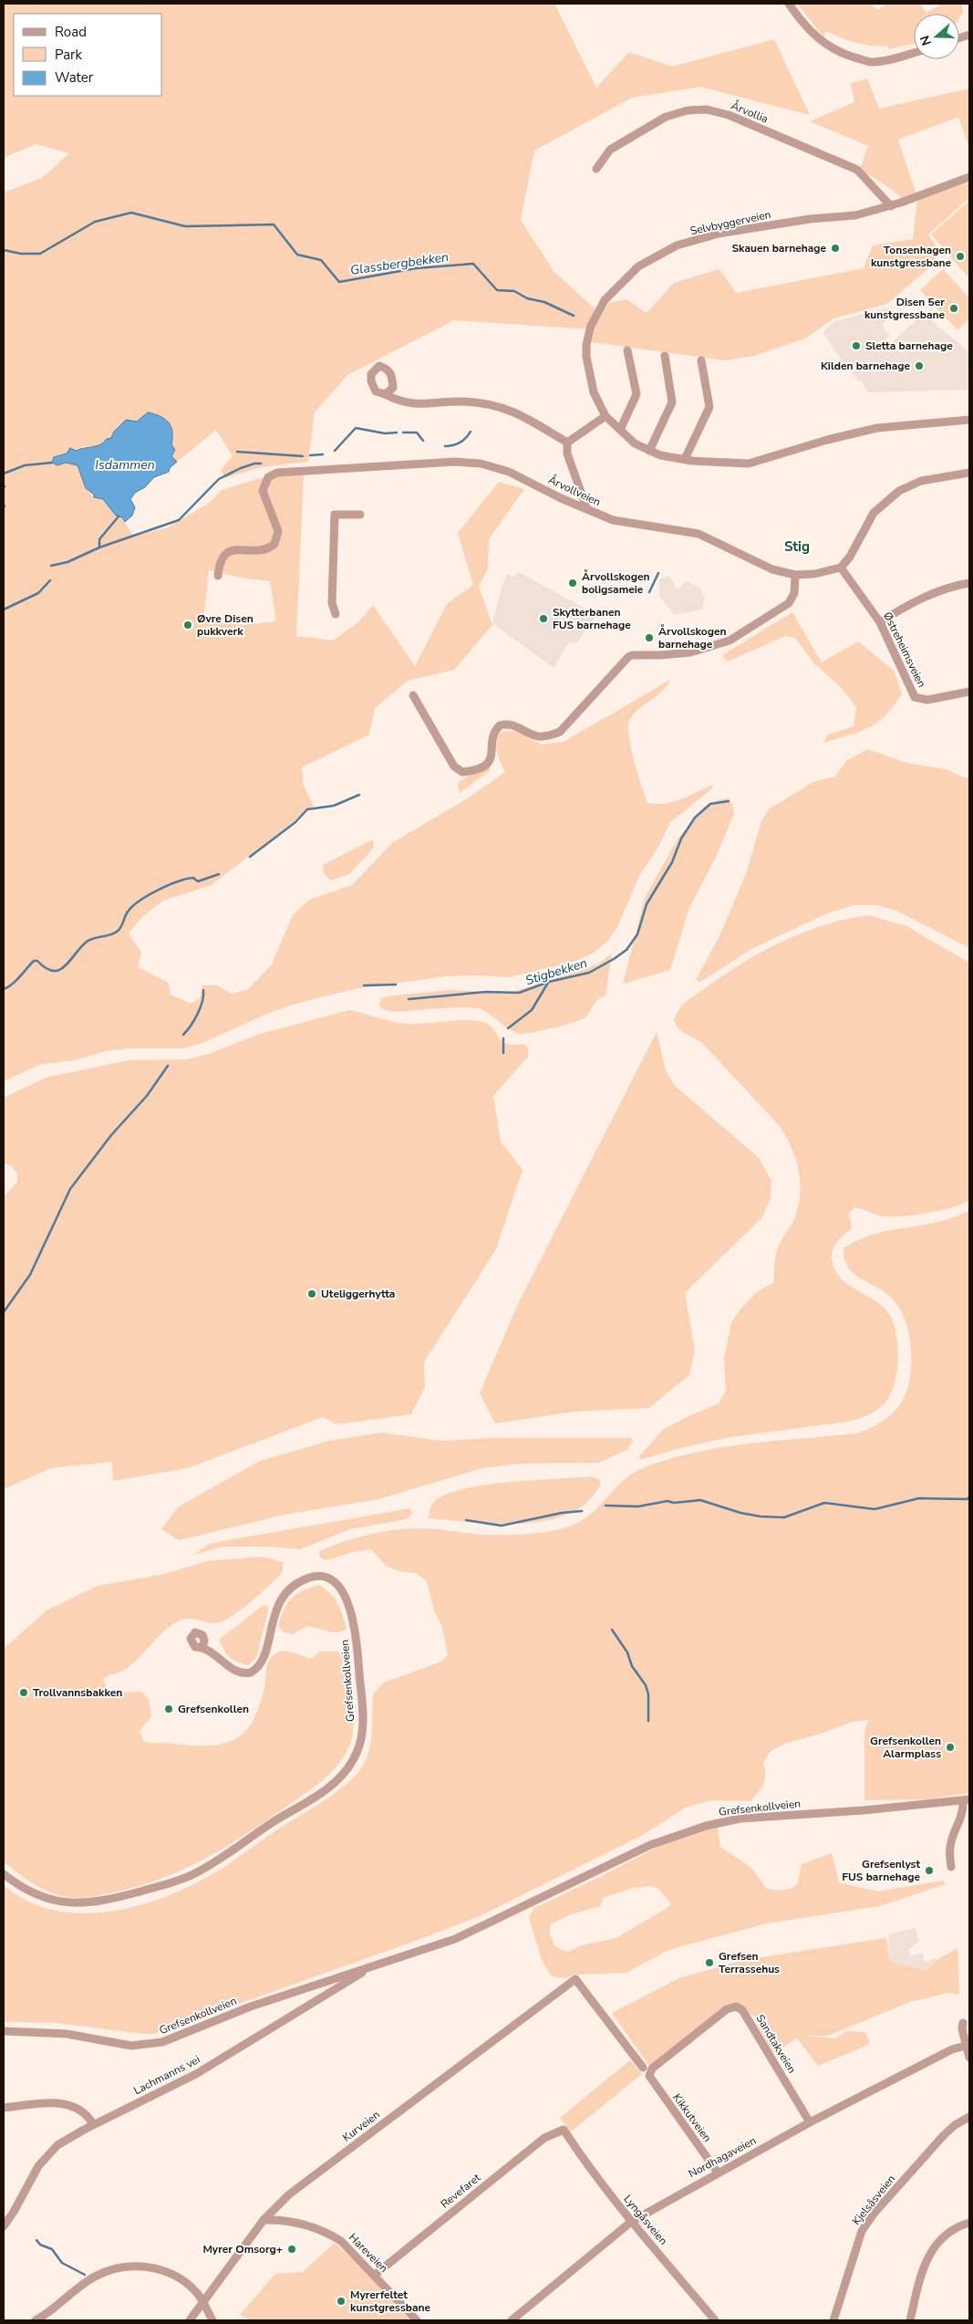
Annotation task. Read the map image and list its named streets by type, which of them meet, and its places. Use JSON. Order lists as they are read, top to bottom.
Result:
{
  "streets": {
    "street": [
      "Årvollia",
      "Selvbyggerveien",
      "Årvollveien",
      "Østreheimsveien",
      "Grefsenkollveien",
      "Sandtakveien",
      "Lachmanns vei",
      "Kikkutveien",
      "Kurveien",
      "Nordhagaveien",
      "Revefaret",
      "Kjelsåsveien",
      "Lyngåsveien",
      "Hareveien"
    ]
  },
  "crossings": [
    ["Årvollia", "Selvbyggerveien"],
    ["Årvollveien", "Østreheimsveien"],
    ["Grefsenkollveien", "Lachmanns vei"],
    ["Sandtakveien", "Kikkutveien"],
    ["Sandtakveien", "Nordhagaveien"],
    ["Kikkutveien", "Nordhagaveien"],
    ["Kurveien", "Hareveien"],
    ["Nordhagaveien", "Lyngåsveien"],
    ["Revefaret", "Lyngåsveien"],
    ["Revefaret", "Hareveien"]
  ],
  "districts": ["Stig"],
  "water": ["Glassbergbekken", "Isdammen", "Stigbekken"],
  "places": [
    "Skauen barnehage",
    "Tonsenhagen kunstgressbane",
    "Disen 5er kunstgressbane",
    "Sletta barnehage",
    "Kilden barnehage",
    "Årvollskogen boligsameie",
    "Skytterbanen FUS barnehage",
    "Øvre Disen pukkverk",
    "Årvollskogen barnehage",
    "Uteliggerhytta",
    "Trollvannsbakken",
    "Grefsenkollen",
    "Grefsenkollen Alarmplass",
    "Grefsenlyst FUS barnehage",
    "Grefsen Terrassehus",
    "Myrer Omsorg+",
    "Myrerfeltet kunstgressbane"
  ],
  "legend": ["Road", "Park", "Water"],
  "north": "left"
}
